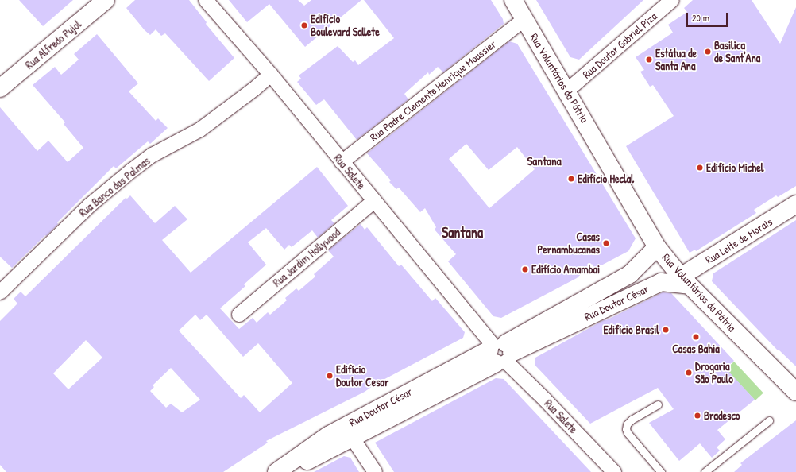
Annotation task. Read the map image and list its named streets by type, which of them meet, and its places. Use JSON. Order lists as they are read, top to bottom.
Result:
{
  "streets": {
    "street": [
      "Rua Alfredo Pujol",
      "Rua Doutor Gabriel Piza",
      "Rua Voluntários da Pátria",
      "Rua Padre Clemente Henrique Moussier",
      "Rua Salete",
      "Rua Banco das Palmas",
      "Rua Leite de Morais",
      "Rua Jardim Hollywood",
      "Rua Doutor César"
    ]
  },
  "crossings": [
    ["Rua Doutor Gabriel Piza", "Rua Voluntários da Pátria"],
    ["Rua Voluntários da Pátria", "Rua Padre Clemente Henrique Moussier"],
    ["Rua Voluntários da Pátria", "Rua Leite de Morais"],
    ["Rua Voluntários da Pátria", "Rua Doutor César"],
    ["Rua Padre Clemente Henrique Moussier", "Rua Salete"],
    ["Rua Salete", "Rua Banco das Palmas"],
    ["Rua Salete", "Rua Jardim Hollywood"],
    ["Rua Salete", "Rua Doutor César"],
    ["Rua Leite de Morais", "Rua Doutor César"]
  ],
  "districts": ["Santana", "Santana"],
  "places": [
    "Edifício Boulevard Sallete",
    "Basilica de Sant'Ana",
    "Estátua de Santa Ana",
    "Edifício Michel",
    "Edifício Heclal",
    "Casas Pernambucanas",
    "Edifício Amambai",
    "Edifício Brasil",
    "Casas Bahia",
    "Drogaria São Paulo",
    "Edifício Doutor Cesar",
    "Bradesco"
  ],
  "scale_bar": "20 m"
}
